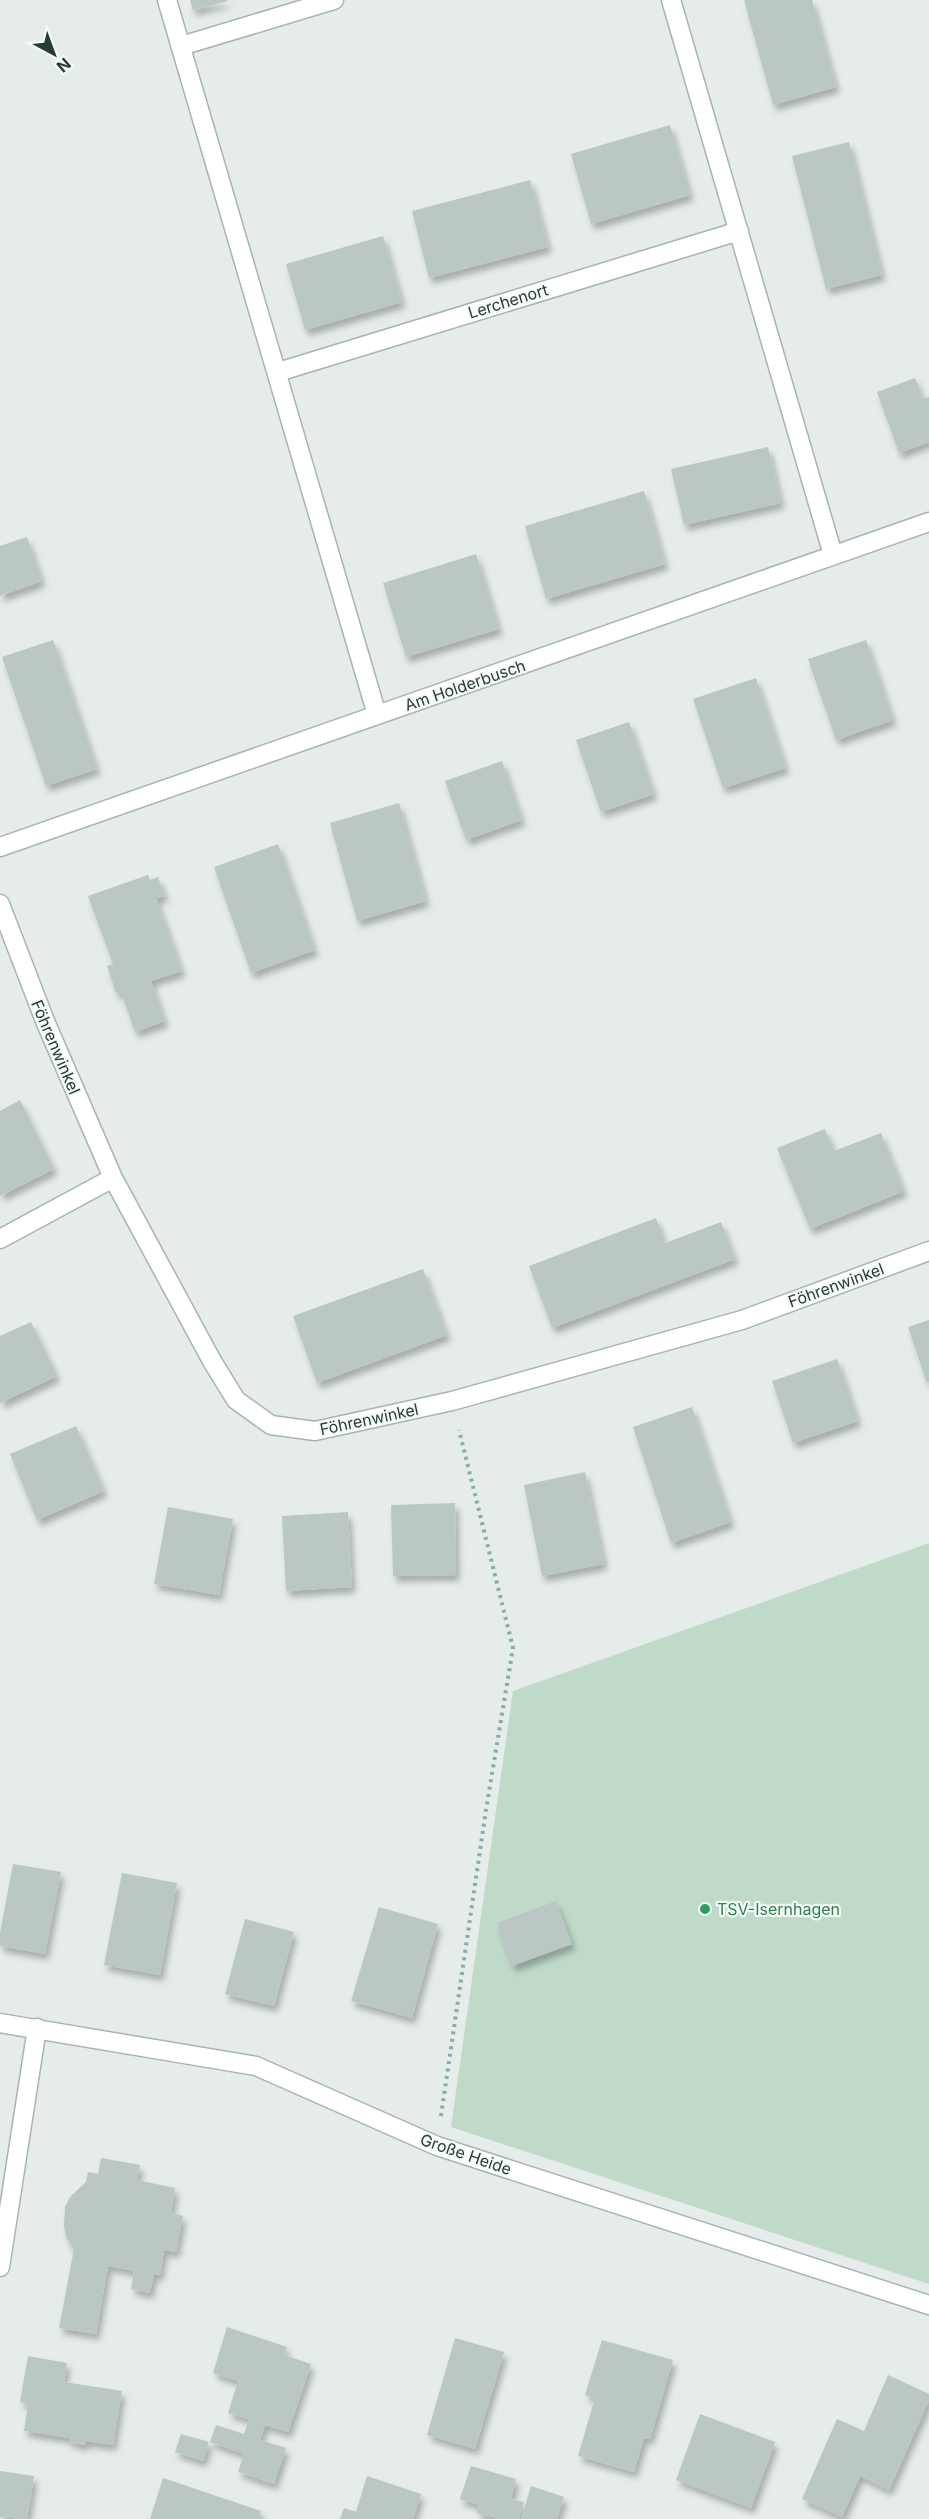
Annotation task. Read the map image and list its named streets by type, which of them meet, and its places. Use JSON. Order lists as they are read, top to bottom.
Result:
{
  "streets": {
    "street": [
      "Lerchenort",
      "Am Holderbusch",
      "Föhrenwinkel",
      "Große Heide"
    ]
  },
  "places": ["TSV-Isernhagen"],
  "north": "bottom right"
}
